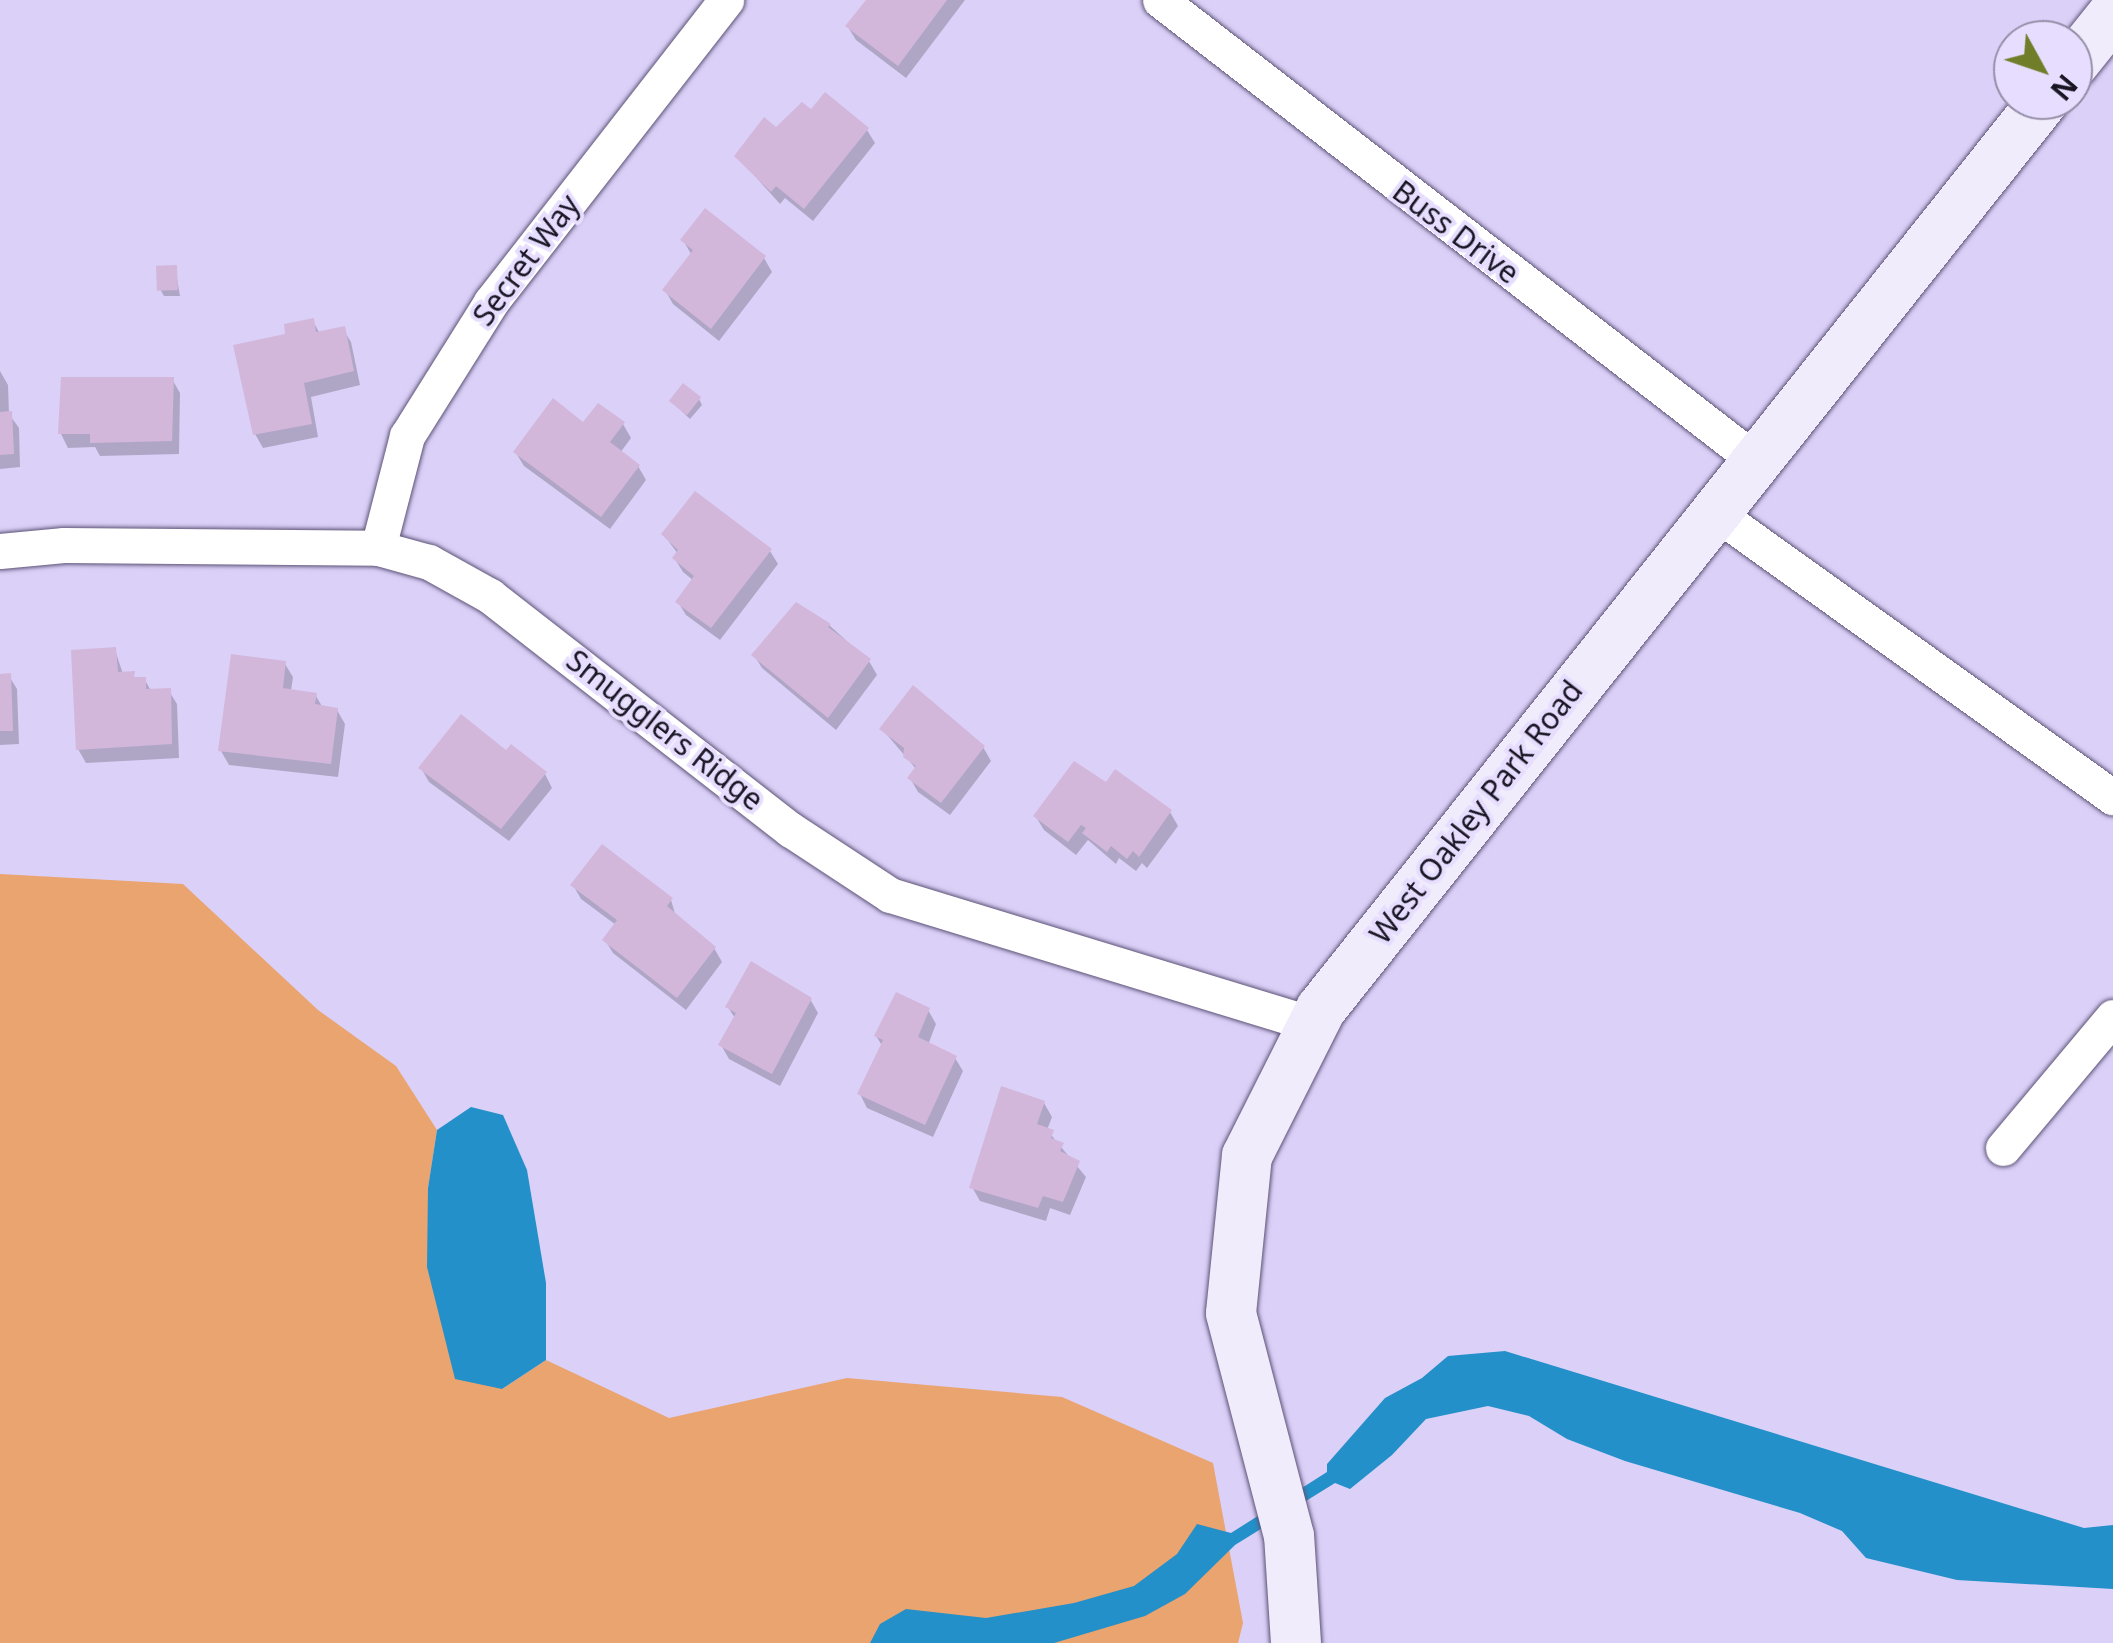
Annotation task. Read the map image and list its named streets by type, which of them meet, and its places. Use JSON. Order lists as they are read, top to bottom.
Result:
{
  "streets": {
    "street": [
      "Buss Drive",
      "Secret Way",
      "Smugglers Ridge",
      "West Oakley Park Road"
    ]
  },
  "crossings": [
    ["Buss Drive", "West Oakley Park Road"],
    ["Secret Way", "Smugglers Ridge"],
    ["Smugglers Ridge", "West Oakley Park Road"]
  ],
  "north": "bottom right"
}
